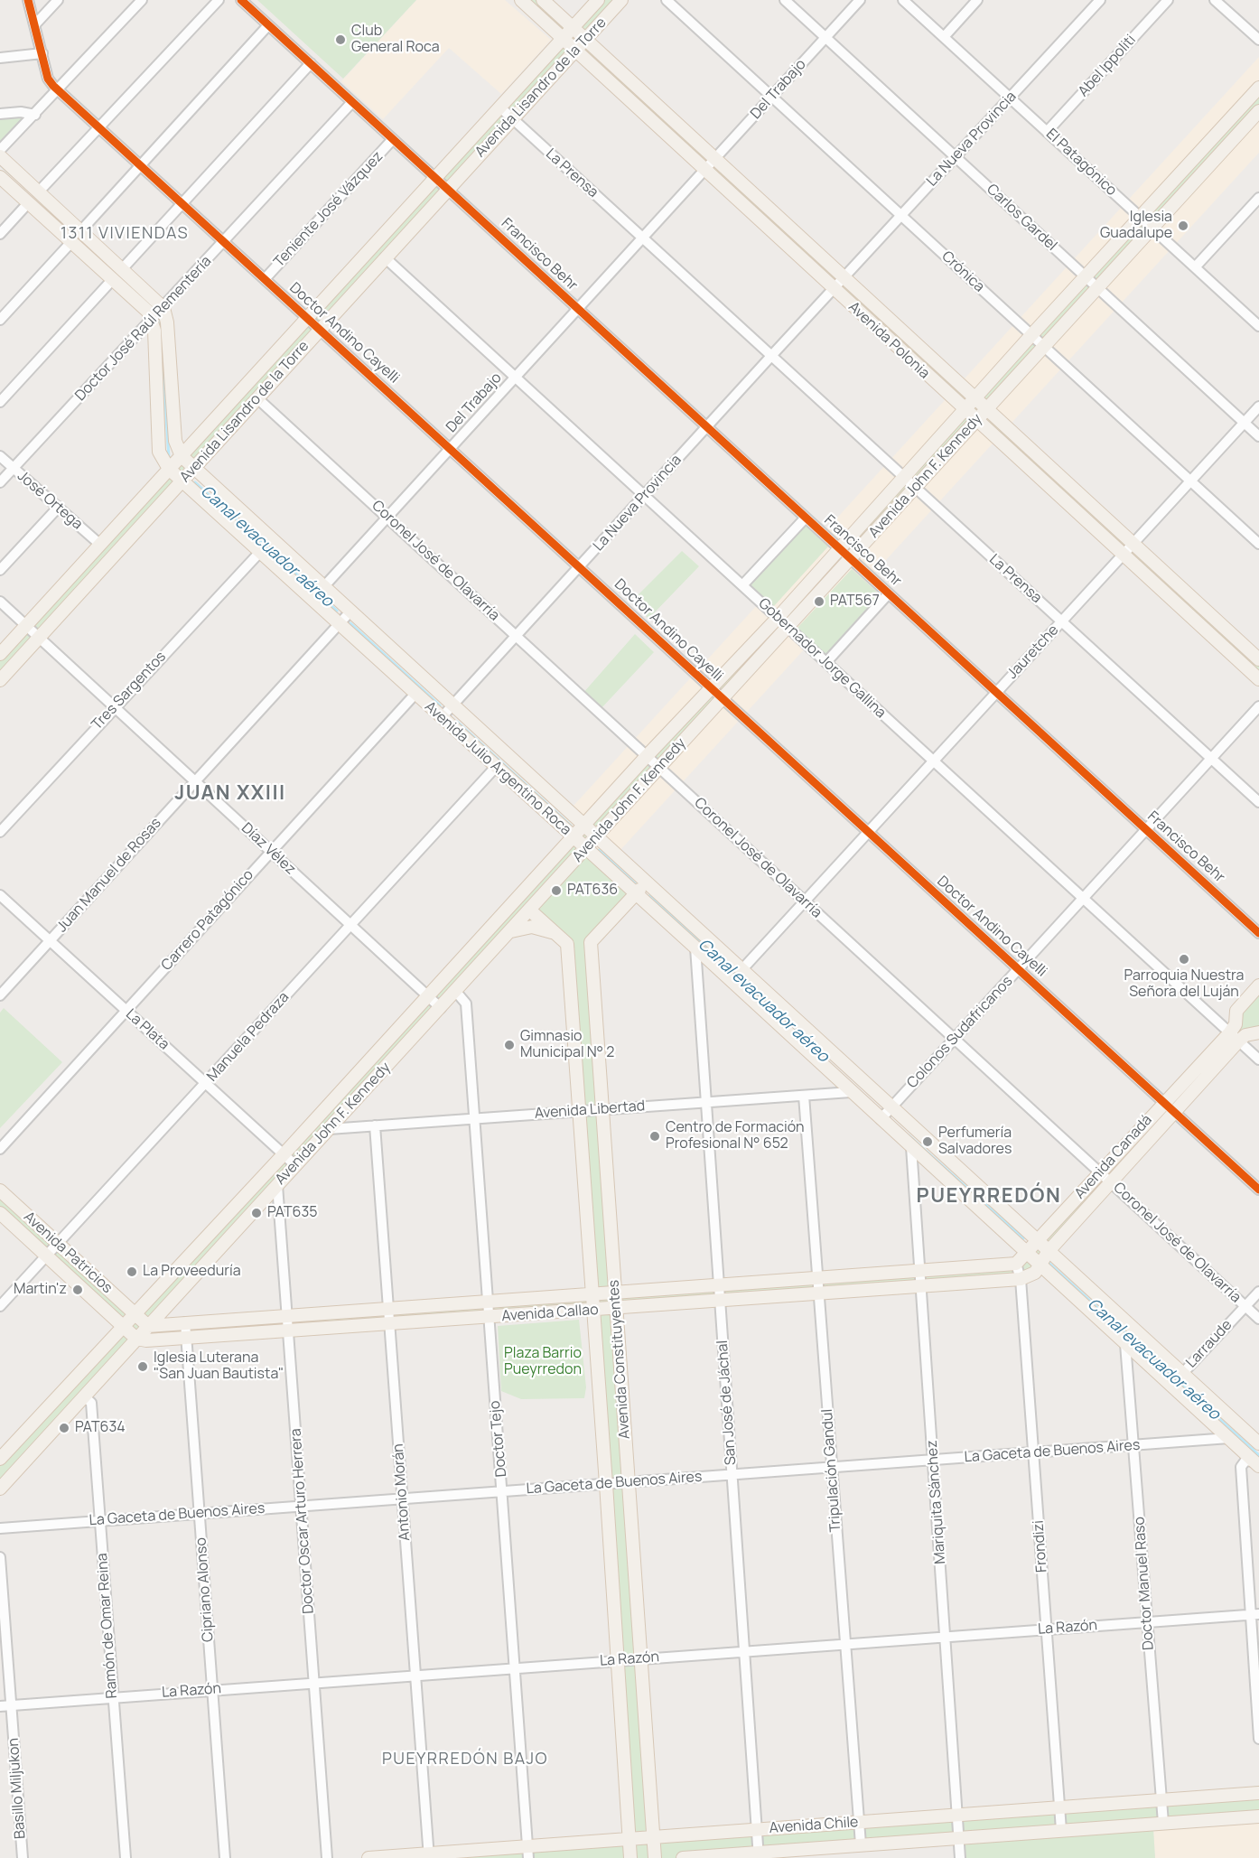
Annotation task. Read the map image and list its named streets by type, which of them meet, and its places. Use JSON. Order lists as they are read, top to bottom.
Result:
{
  "streets": {
    "main road": [
      "Avenida Lisandro de la Torre",
      "Avenida Polonia",
      "Avenida John F. Kennedy",
      "Avenida Julio Argentino Roca",
      "Avenida Canadá",
      "Avenida Patricios",
      "Avenida Callao",
      "Avenida Constituyentes",
      "Avenida Chile"
    ],
    "street": [
      "Abel Ippoliti",
      "Del Trabajo",
      "La Nueva Provincia",
      "El Patagónico",
      "La Prensa",
      "Teniente José Vázquez",
      "Carlos Gardel",
      "Francisco Behr",
      "Crónica",
      "Doctor José Raúl Rementería",
      "Doctor Andino Cayelli",
      "José Ortega",
      "Coronel José de Olavarría",
      "Jauretche",
      "Gobernador Jorge Gallina",
      "Tres Sargentos",
      "Díaz Vélez",
      "Juan Manuel de Rosas",
      "Carrero Patagónico",
      "La Plata",
      "Colonos Sudafricanos",
      "Manuela Pedraza",
      "Avenida Libertad",
      "Larraude",
      "San José de Jáchal",
      "Doctor Tejo",
      "La Gaceta de Buenos Aires",
      "Tripulación Gandul",
      "Antonio Morán",
      "Mariquita Sánchez",
      "Doctor Oscar Arturo Herrera",
      "Frondizi",
      "Doctor Manuel Raso",
      "Cipriano Alonso",
      "Ramón de Omar Reina",
      "La Razón",
      "Basillo Miljukon"
    ]
  },
  "crossings": [
    ["Abel Ippoliti", "El Patagónico"],
    ["Avenida Lisandro de la Torre", "La Prensa"],
    ["Avenida Lisandro de la Torre", "Francisco Behr"],
    ["Avenida Lisandro de la Torre", "Doctor Andino Cayelli"],
    ["Avenida Lisandro de la Torre", "Avenida Polonia"],
    ["Avenida Lisandro de la Torre", "José Ortega"],
    ["Avenida Lisandro de la Torre", "Coronel José de Olavarría"],
    ["Avenida Lisandro de la Torre", "Gobernador Jorge Gallina"],
    ["Avenida Lisandro de la Torre", "Avenida Julio Argentino Roca"],
    ["Avenida Lisandro de la Torre", "Díaz Vélez"],
    ["Del Trabajo", "La Prensa"],
    ["Del Trabajo", "Carlos Gardel"],
    ["Del Trabajo", "Francisco Behr"],
    ["Del Trabajo", "Crónica"],
    ["Del Trabajo", "Doctor Andino Cayelli"],
    ["Del Trabajo", "Avenida Polonia"],
    ["Del Trabajo", "Coronel José de Olavarría"],
    ["Del Trabajo", "Gobernador Jorge Gallina"],
    ["Del Trabajo", "Avenida Julio Argentino Roca"],
    ["La Nueva Provincia", "El Patagónico"],
    ["La Nueva Provincia", "La Prensa"],
    ["La Nueva Provincia", "Carlos Gardel"],
    ["La Nueva Provincia", "Francisco Behr"],
    ["La Nueva Provincia", "Crónica"],
    ["La Nueva Provincia", "Doctor Andino Cayelli"],
    ["La Nueva Provincia", "Avenida Polonia"],
    ["La Nueva Provincia", "Coronel José de Olavarría"],
    ["La Nueva Provincia", "Gobernador Jorge Gallina"],
    ["La Nueva Provincia", "Avenida Julio Argentino Roca"],
    ["El Patagónico", "Avenida John F. Kennedy"],
    ["La Prensa", "Avenida John F. Kennedy"],
    ["La Prensa", "Jauretche"],
    ["La Prensa", "Colonos Sudafricanos"],
    ["Teniente José Vázquez", "Doctor Andino Cayelli"],
    ["Carlos Gardel", "Avenida John F. Kennedy"],
    ["Carlos Gardel", "Jauretche"],
    ["Francisco Behr", "Avenida John F. Kennedy"],
    ["Francisco Behr", "Jauretche"],
    ["Francisco Behr", "Colonos Sudafricanos"],
    ["Crónica", "Avenida John F. Kennedy"],
    ["Crónica", "Jauretche"],
    ["Doctor José Raúl Rementería", "Doctor Andino Cayelli"],
    ["Doctor José Raúl Rementería", "José Ortega"],
    ["Doctor José Raúl Rementería", "Avenida Julio Argentino Roca"],
    ["Doctor Andino Cayelli", "Avenida John F. Kennedy"],
    ["Doctor Andino Cayelli", "Jauretche"],
    ["Doctor Andino Cayelli", "Colonos Sudafricanos"],
    ["Doctor Andino Cayelli", "Avenida Canadá"],
    ["Avenida Polonia", "Avenida John F. Kennedy"],
    ["Avenida Polonia", "Jauretche"],
    ["Avenida John F. Kennedy", "Coronel José de Olavarría"],
    ["Avenida John F. Kennedy", "Gobernador Jorge Gallina"],
    ["Avenida John F. Kennedy", "Avenida Julio Argentino Roca"],
    ["Avenida John F. Kennedy", "Díaz Vélez"],
    ["Avenida John F. Kennedy", "La Plata"],
    ["Avenida John F. Kennedy", "Avenida Libertad"],
    ["Avenida John F. Kennedy", "Avenida Patricios"],
    ["Avenida John F. Kennedy", "Avenida Callao"],
    ["Avenida John F. Kennedy", "Doctor Tejo"],
    ["Avenida John F. Kennedy", "Doctor Oscar Arturo Herrera"],
    ["Avenida John F. Kennedy", "Ramón de Omar Reina"],
    ["Coronel José de Olavarría", "Jauretche"],
    ["Coronel José de Olavarría", "Colonos Sudafricanos"],
    ["Coronel José de Olavarría", "Avenida Canadá"],
    ["Coronel José de Olavarría", "Larraude"],
    ["Jauretche", "Gobernador Jorge Gallina"],
    ["Jauretche", "Avenida Julio Argentino Roca"],
    ["Gobernador Jorge Gallina", "Colonos Sudafricanos"],
    ["Gobernador Jorge Gallina", "Avenida Canadá"],
    ["Tres Sargentos", "Avenida Julio Argentino Roca"],
    ["Tres Sargentos", "Díaz Vélez"],
    ["Avenida Julio Argentino Roca", "Juan Manuel de Rosas"],
    ["Avenida Julio Argentino Roca", "Carrero Patagónico"],
    ["Avenida Julio Argentino Roca", "Colonos Sudafricanos"],
    ["Avenida Julio Argentino Roca", "Manuela Pedraza"],
    ["Avenida Julio Argentino Roca", "Avenida Libertad"],
    ["Avenida Julio Argentino Roca", "Avenida Canadá"],
    ["Avenida Julio Argentino Roca", "Larraude"],
    ["Avenida Julio Argentino Roca", "San José de Jáchal"],
    ["Avenida Julio Argentino Roca", "La Gaceta de Buenos Aires"],
    ["Avenida Julio Argentino Roca", "Mariquita Sánchez"],
    ["Avenida Julio Argentino Roca", "Doctor Manuel Raso"],
    ["Díaz Vélez", "Juan Manuel de Rosas"],
    ["Díaz Vélez", "Carrero Patagónico"],
    ["Díaz Vélez", "Manuela Pedraza"],
    ["Juan Manuel de Rosas", "La Plata"],
    ["Carrero Patagónico", "La Plata"],
    ["La Plata", "Manuela Pedraza"],
    ["Manuela Pedraza", "Avenida Patricios"],
    ["Avenida Libertad", "Avenida Constituyentes"],
    ["Avenida Libertad", "San José de Jáchal"],
    ["Avenida Libertad", "Doctor Tejo"],
    ["Avenida Libertad", "Tripulación Gandul"],
    ["Avenida Libertad", "Antonio Morán"],
    ["Avenida Callao", "Avenida Constituyentes"],
    ["Avenida Callao", "San José de Jáchal"],
    ["Avenida Callao", "Doctor Tejo"],
    ["Avenida Callao", "Tripulación Gandul"],
    ["Avenida Callao", "Antonio Morán"],
    ["Avenida Callao", "Mariquita Sánchez"],
    ["Avenida Callao", "Doctor Oscar Arturo Herrera"],
    ["Avenida Callao", "Frondizi"],
    ["Avenida Callao", "Cipriano Alonso"],
    ["Avenida Constituyentes", "La Gaceta de Buenos Aires"],
    ["Avenida Constituyentes", "La Razón"],
    ["Avenida Constituyentes", "Avenida Chile"],
    ["San José de Jáchal", "La Gaceta de Buenos Aires"],
    ["San José de Jáchal", "La Razón"],
    ["San José de Jáchal", "Avenida Chile"],
    ["Doctor Tejo", "La Gaceta de Buenos Aires"],
    ["Doctor Tejo", "La Razón"],
    ["Doctor Tejo", "Avenida Chile"],
    ["La Gaceta de Buenos Aires", "Tripulación Gandul"],
    ["La Gaceta de Buenos Aires", "Antonio Morán"],
    ["La Gaceta de Buenos Aires", "Mariquita Sánchez"],
    ["La Gaceta de Buenos Aires", "Doctor Oscar Arturo Herrera"],
    ["La Gaceta de Buenos Aires", "Frondizi"],
    ["La Gaceta de Buenos Aires", "Doctor Manuel Raso"],
    ["La Gaceta de Buenos Aires", "Cipriano Alonso"],
    ["La Gaceta de Buenos Aires", "Ramón de Omar Reina"],
    ["Tripulación Gandul", "La Razón"],
    ["Tripulación Gandul", "Avenida Chile"],
    ["Antonio Morán", "La Razón"],
    ["Antonio Morán", "Avenida Chile"],
    ["Mariquita Sánchez", "La Razón"],
    ["Mariquita Sánchez", "Avenida Chile"],
    ["Doctor Oscar Arturo Herrera", "La Razón"],
    ["Frondizi", "La Razón"],
    ["Frondizi", "Avenida Chile"],
    ["Doctor Manuel Raso", "La Razón"],
    ["Doctor Manuel Raso", "Avenida Chile"],
    ["Cipriano Alonso", "La Razón"],
    ["Ramón de Omar Reina", "La Razón"],
    ["La Razón", "Basillo Miljukon"]
  ],
  "districts": [
    "1311 VIVIENDAS",
    "JUAN XXIII",
    "PUEYRREDÓN",
    "PUEYRREDÓN BAJO"
  ],
  "water": ["Canal evacuador aéreo"],
  "parks": ["Plaza Barrio Pueyrredon"],
  "places": [
    "Club General Roca",
    "Iglesia Guadalupe",
    "PAT567",
    "PAT636",
    "Parroquia Nuestra Señora del Luján",
    "Gimnasio Municipal N° 2",
    "Centro de Formación Profesional N° 652",
    "Perfumería Salvadores",
    "PAT635",
    "La Proveeduría",
    "Martin'z",
    "Iglesia Luterana \"San Juan Bautista\"",
    "PAT634"
  ]
}
